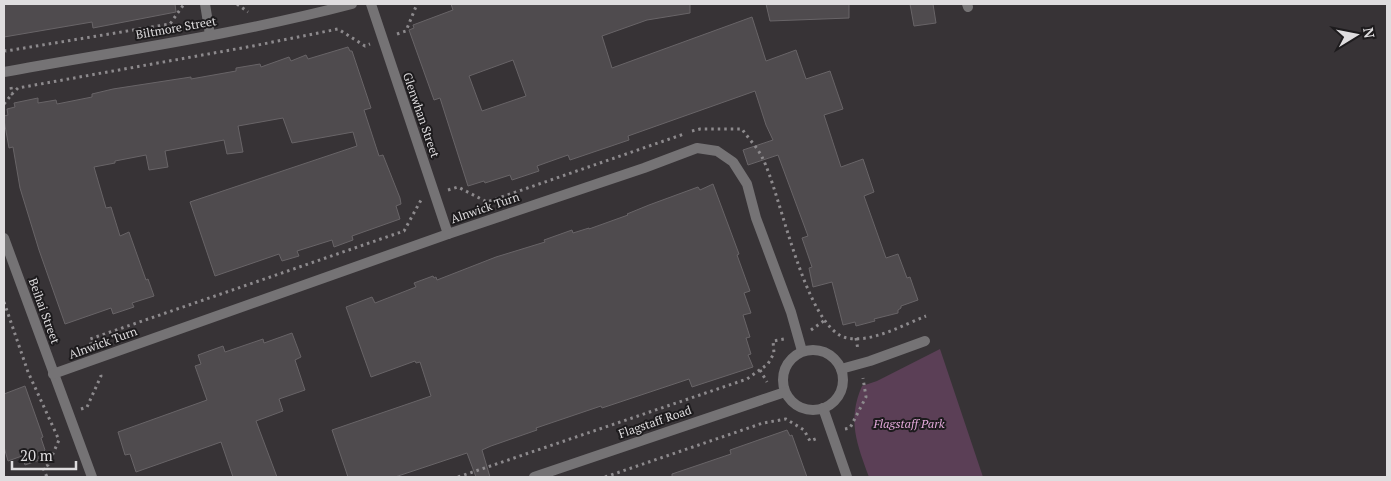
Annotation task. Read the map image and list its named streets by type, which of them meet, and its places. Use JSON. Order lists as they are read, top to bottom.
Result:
{
  "streets": {
    "street": [
      "Biltmore Street",
      "Glenwhan Street",
      "Alnwick Turn",
      "Beihai Street",
      "Flagstaff Road"
    ]
  },
  "crossings": [
    ["Glenwhan Street", "Alnwick Turn"],
    ["Alnwick Turn", "Beihai Street"],
    ["Alnwick Turn", "Flagstaff Road"]
  ],
  "parks": ["Flagstaff Park"],
  "scale_bar": "20 m",
  "north": "right"
}
